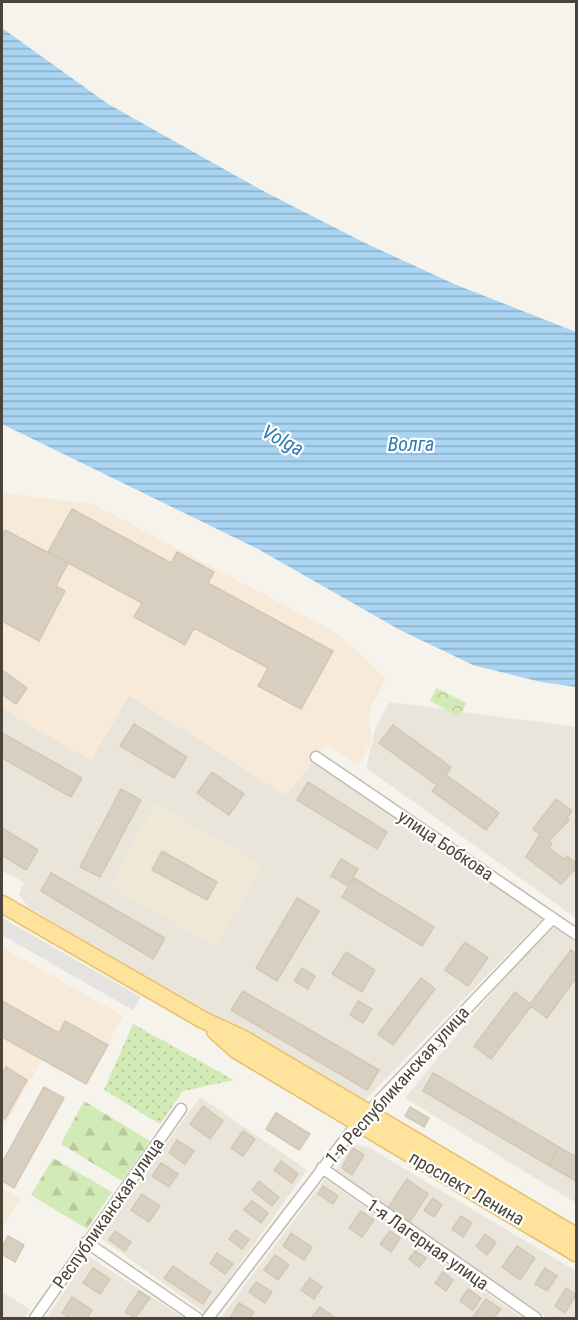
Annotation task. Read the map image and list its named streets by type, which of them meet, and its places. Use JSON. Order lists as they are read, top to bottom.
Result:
{
  "streets": {
    "main road": ["проспект Ленина"],
    "street": [
      "улица Бобкова",
      "1-я Республиканская улица",
      "Республиканская улица",
      "1-я Лагерная улица"
    ]
  },
  "crossings": [
    ["улица Бобкова", "1-я Республиканская улица"],
    ["1-я Республиканская улица", "проспект Ленина"],
    ["1-я Республиканская улица", "1-я Лагерная улица"]
  ],
  "water": ["Volga", "Волга"]
}
